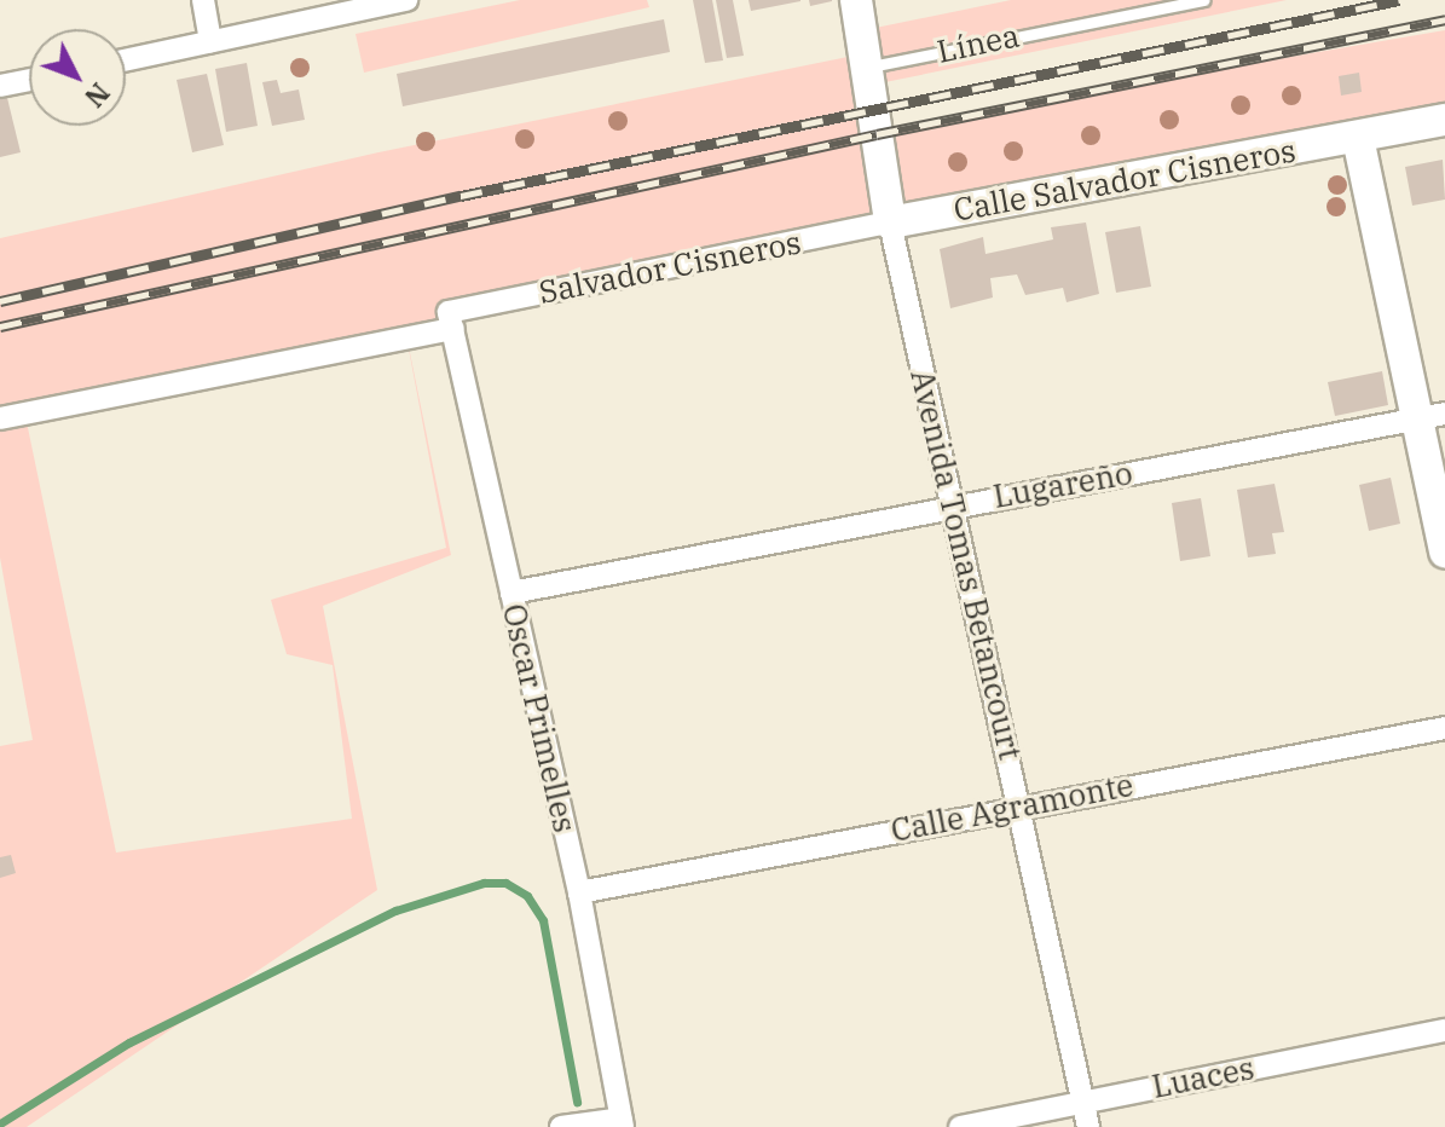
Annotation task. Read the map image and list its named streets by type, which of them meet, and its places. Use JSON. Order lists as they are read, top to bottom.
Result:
{
  "streets": {
    "street": [
      "Calle Salvador Cisneros",
      "Salvador Cisneros",
      "Lugareño",
      "Avenida Tomas Betancourt",
      "Oscar Primelles",
      "Calle Agramonte",
      "Luaces"
    ],
    "lane": ["Línea"]
  },
  "crossings": [
    ["Línea", "Avenida Tomas Betancourt"],
    ["Calle Salvador Cisneros", "Salvador Cisneros"],
    ["Calle Salvador Cisneros", "Avenida Tomas Betancourt"],
    ["Salvador Cisneros", "Avenida Tomas Betancourt"],
    ["Salvador Cisneros", "Oscar Primelles"],
    ["Lugareño", "Avenida Tomas Betancourt"],
    ["Lugareño", "Oscar Primelles"],
    ["Avenida Tomas Betancourt", "Calle Agramonte"],
    ["Avenida Tomas Betancourt", "Luaces"],
    ["Oscar Primelles", "Calle Agramonte"]
  ],
  "north": "bottom right"
}
